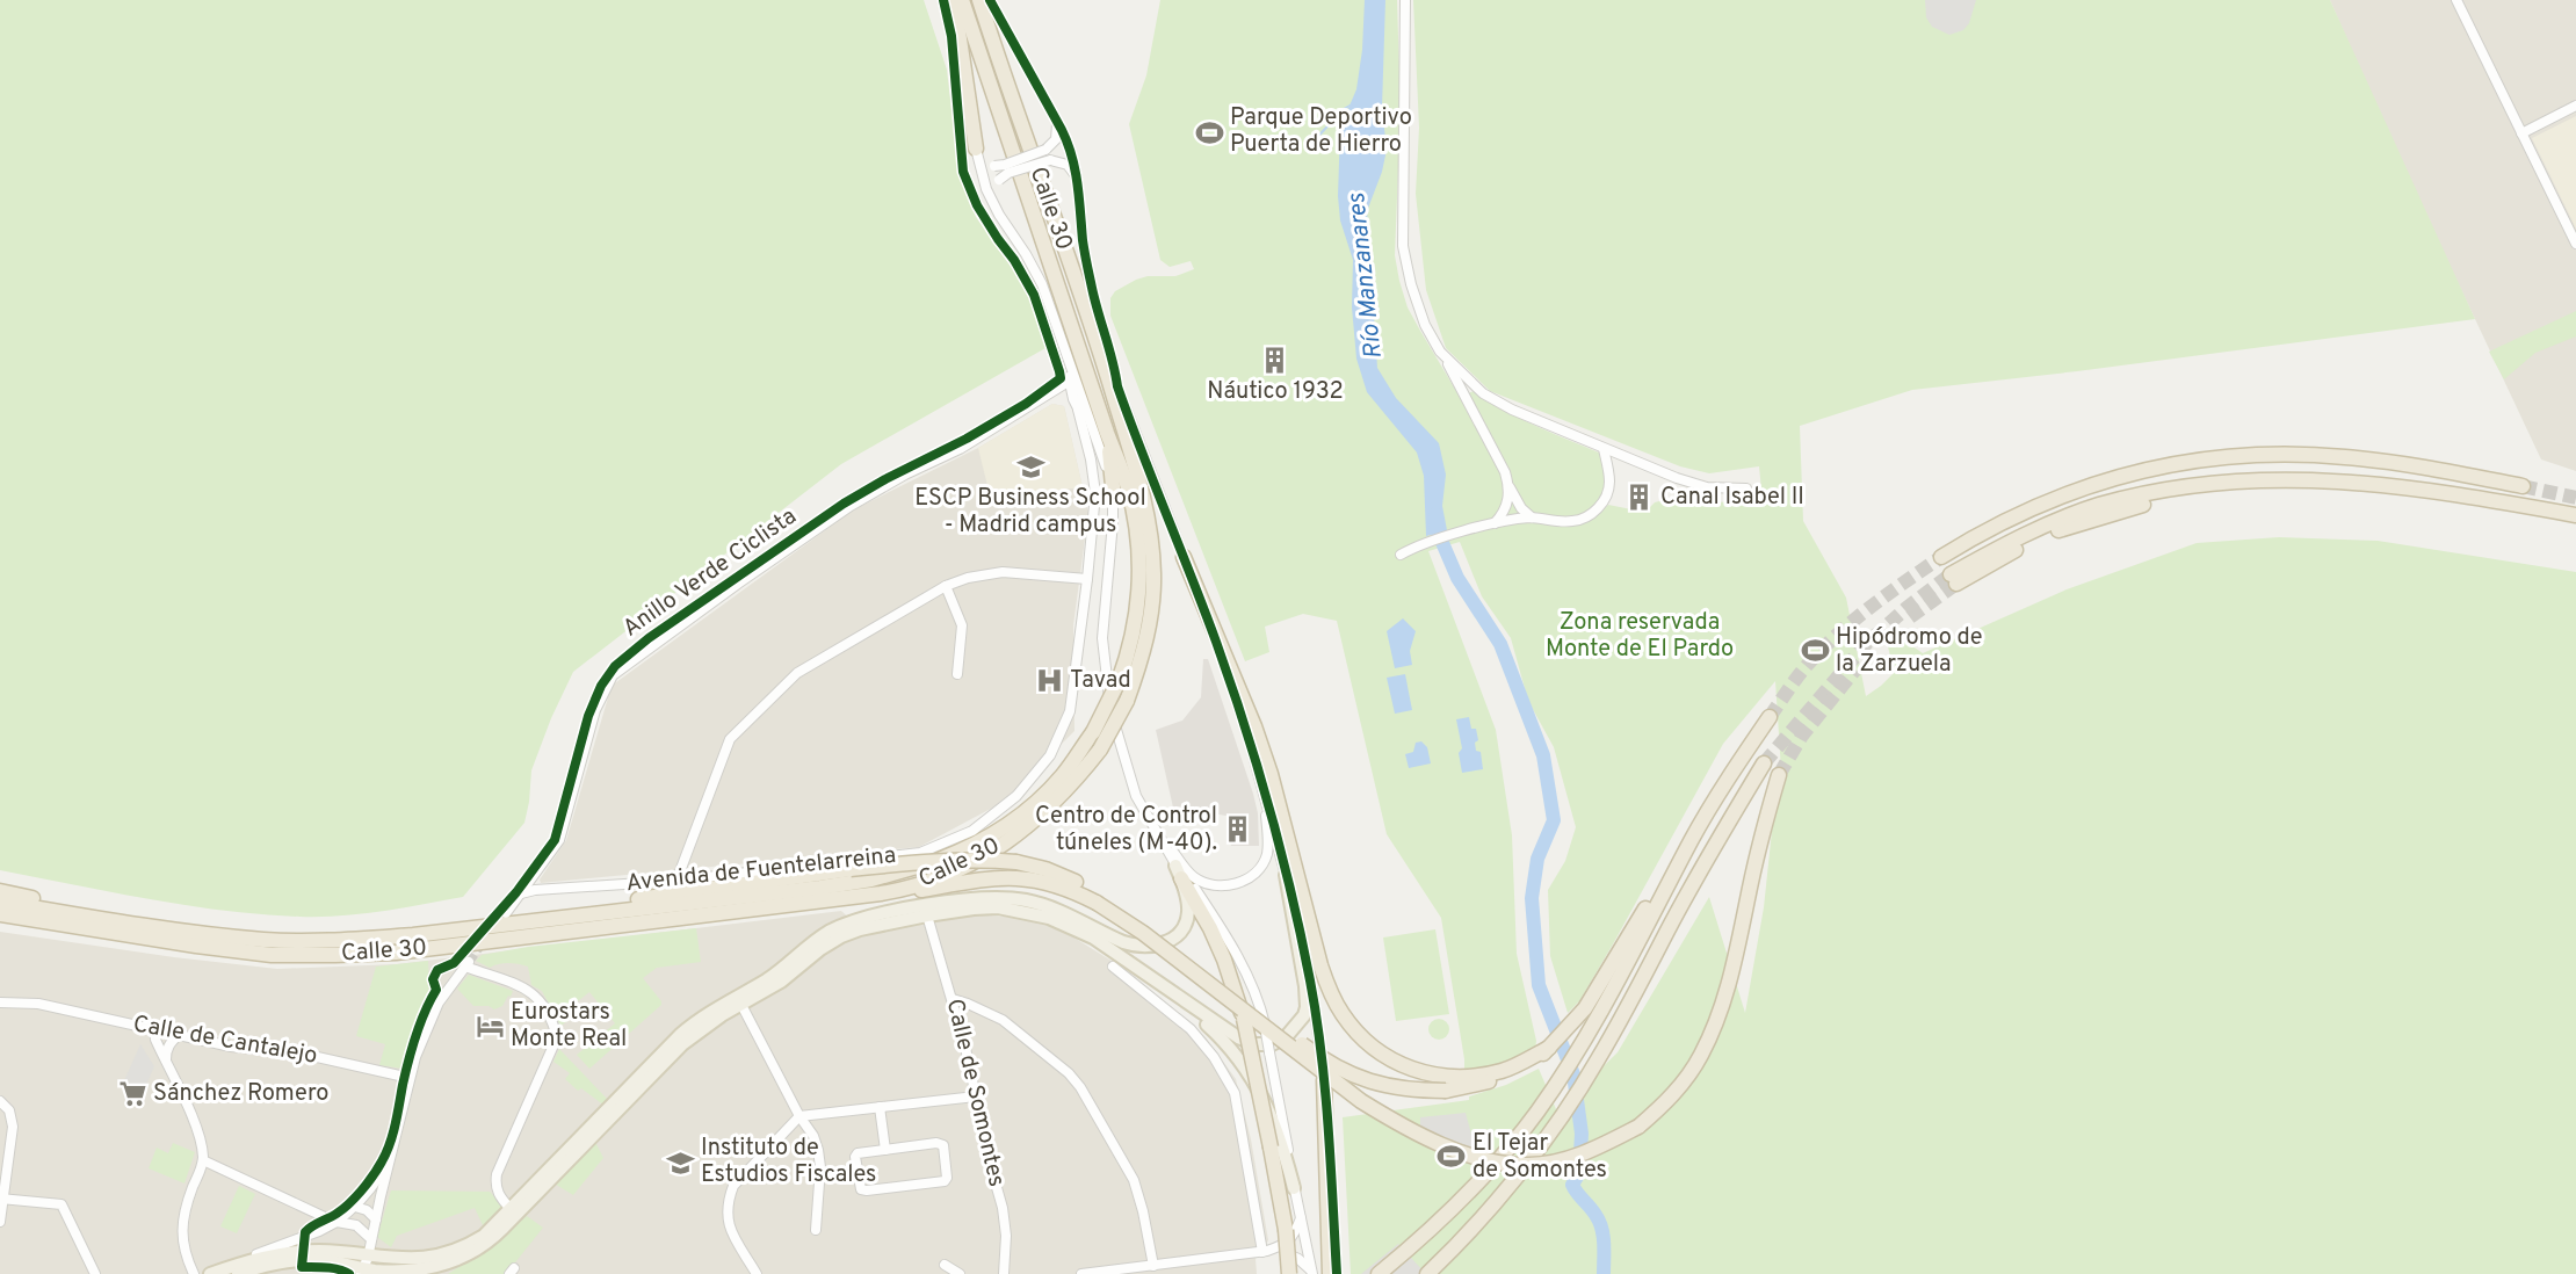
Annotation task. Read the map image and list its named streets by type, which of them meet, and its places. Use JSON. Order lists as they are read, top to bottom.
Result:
{
  "streets": {
    "highway": ["Calle 30"],
    "street": ["Avenida de Fuentelarreina", "Calle de Cantalejo", "Calle de Somontes"],
    "cycle path": ["Anillo Verde Ciclista"]
  },
  "water": ["Río Manzanares"],
  "parks": ["Zona reservada Monte de El Pardo"],
  "places": {
    "sports": ["Parque Deportivo Puerta de Hierro", "Hipódromo de la Zarzuela", "El Tejar de Somontes"],
    "building": ["Náutico 1932", "Canal Isabel II", "Centro de Control túneles (M-40)."],
    "school or university": ["ESCP Business School - Madrid campus", "Instituto de Estudios Fiscales"],
    "hospital": ["Tavad"],
    "hotel": ["Eurostars Monte Real"],
    "supermarket": ["Sánchez Romero"]
  }
}
